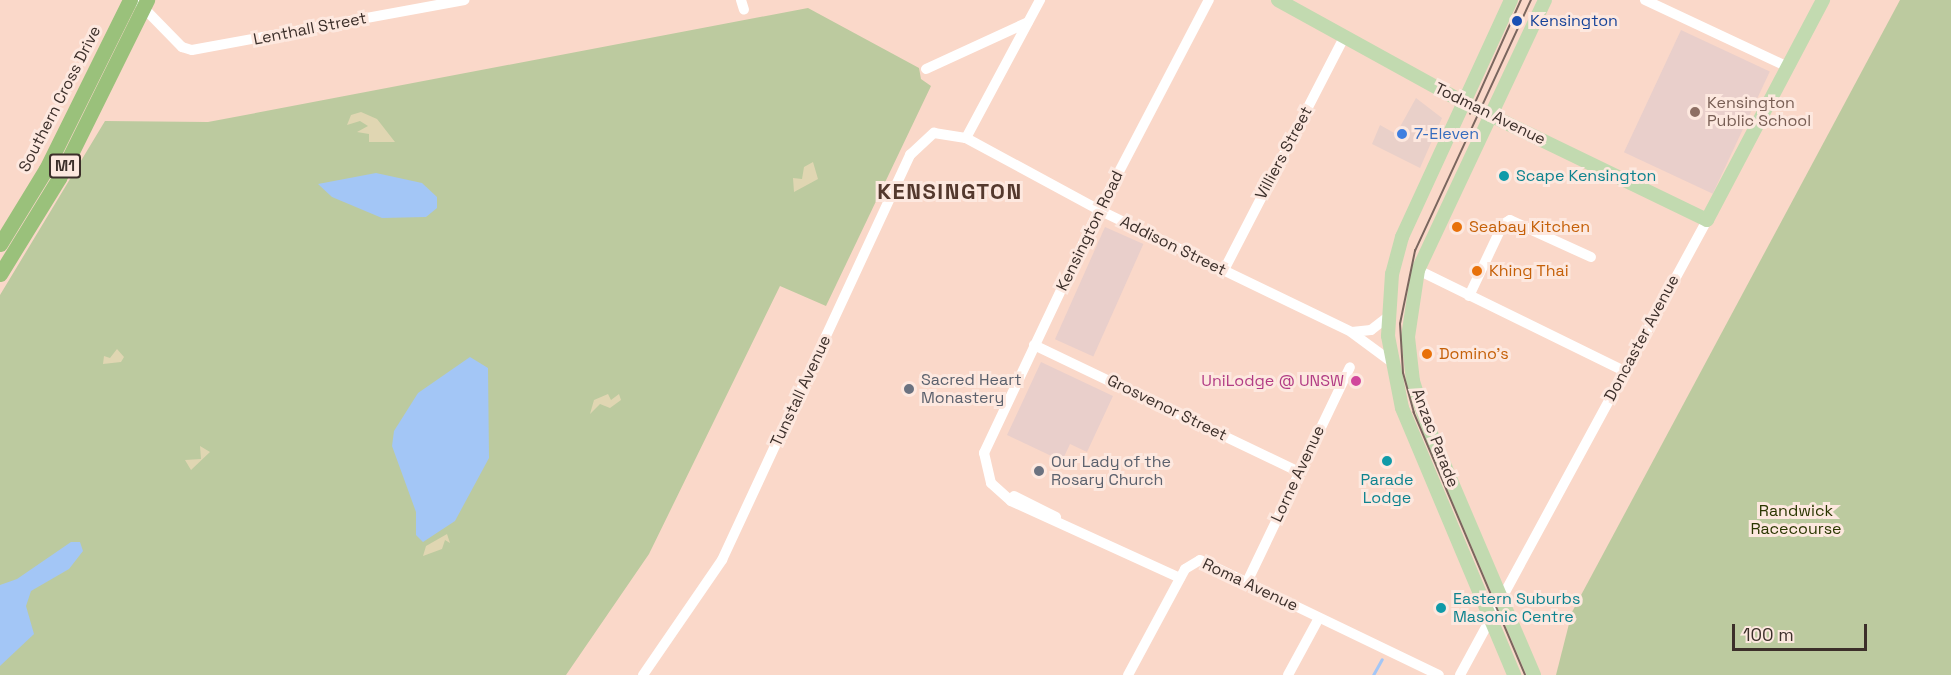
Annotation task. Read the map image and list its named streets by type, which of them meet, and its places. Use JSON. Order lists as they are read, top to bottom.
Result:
{
  "streets": {
    "highway": ["Southern Cross Drive", "M1"],
    "main road": ["Todman Avenue", "Doncaster Avenue", "Anzac Parade"],
    "street": [
      "Lenthall Street",
      "Villiers Street",
      "Kensington Road",
      "Addison Street",
      "Tunstall Avenue",
      "Grosvenor Street",
      "Lorne Avenue",
      "Roma Avenue"
    ]
  },
  "crossings": [
    ["Lenthall Street", "Southern Cross Drive"],
    ["Todman Avenue", "Villiers Street"],
    ["Todman Avenue", "Doncaster Avenue"],
    ["Todman Avenue", "Anzac Parade"],
    ["Villiers Street", "Addison Street"],
    ["Kensington Road", "Addison Street"],
    ["Kensington Road", "Grosvenor Street"],
    ["Kensington Road", "Roma Avenue"],
    ["Addison Street", "Tunstall Avenue"],
    ["Addison Street", "Anzac Parade"],
    ["Doncaster Avenue", "Anzac Parade"],
    ["Grosvenor Street", "Lorne Avenue"],
    ["Lorne Avenue", "Roma Avenue"]
  ],
  "districts": ["KENSINGTON"],
  "parks": ["Randwick Racecourse"],
  "places": [
    "Kensington",
    "Kensington Public School",
    "7-Eleven",
    "Scape Kensington",
    "Seabay Kitchen",
    "Khing Thai",
    "Domino's",
    "UniLodge @ UNSW",
    "Sacred Heart Monastery",
    "Parade Lodge",
    "Our Lady of the Rosary Church",
    "Eastern Suburbs Masonic Centre"
  ],
  "scale_bar": "100 m"
}
